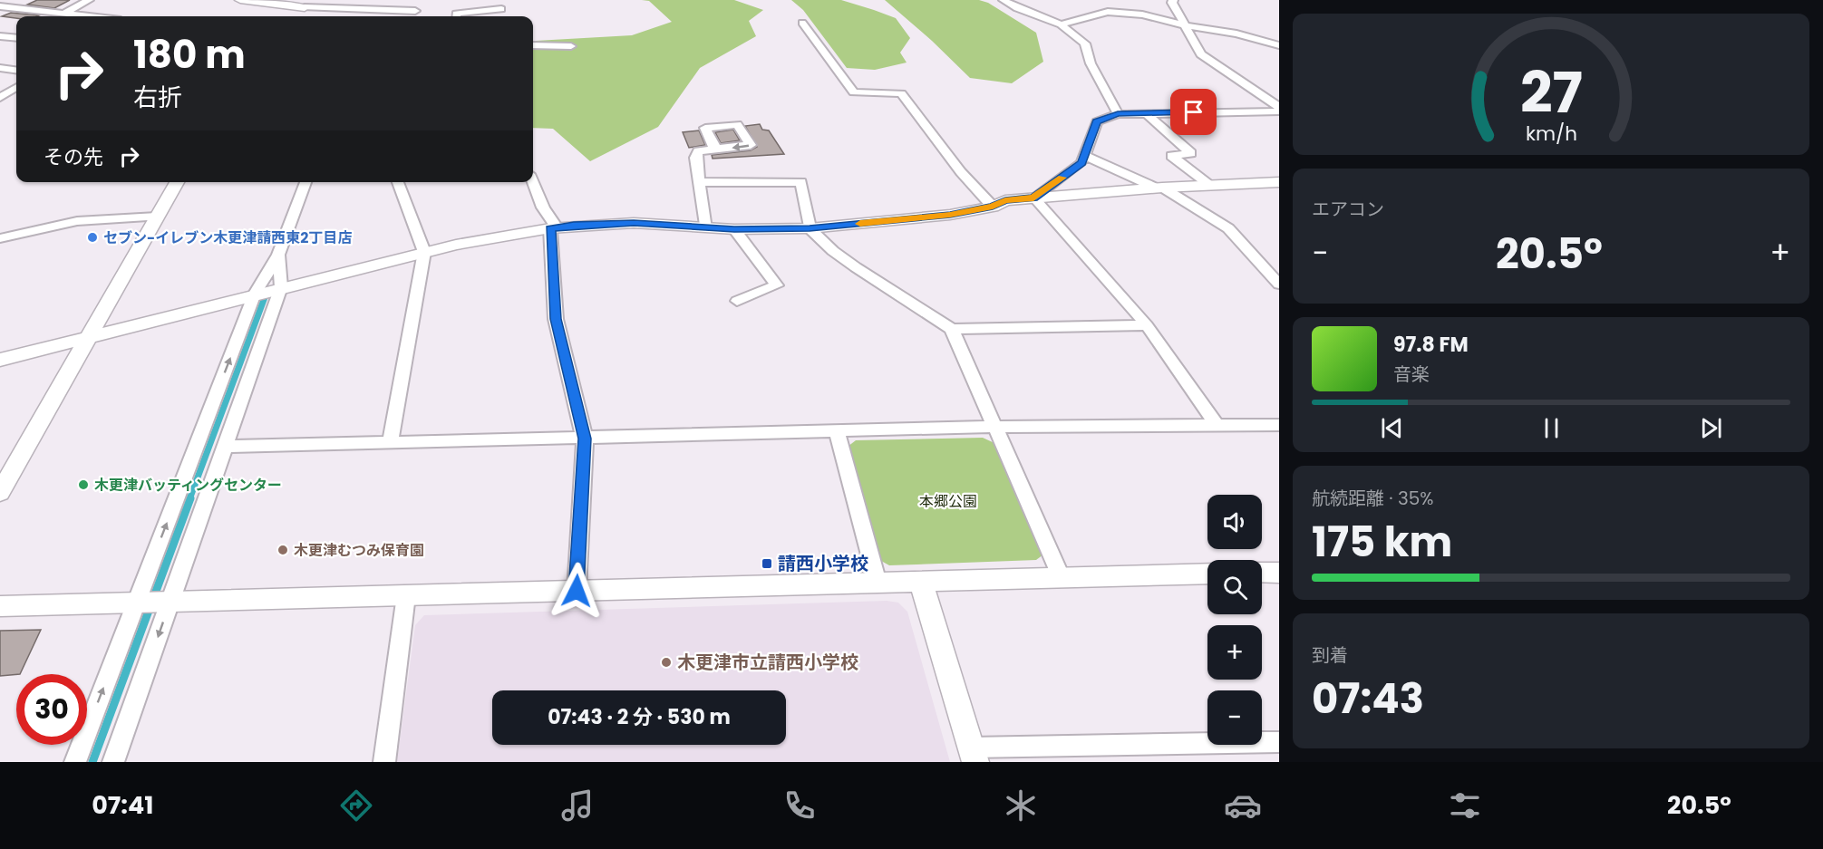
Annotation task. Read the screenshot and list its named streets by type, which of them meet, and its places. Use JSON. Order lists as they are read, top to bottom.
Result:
{
  "parks": ["本郷公園"],
  "places": {
    "other": [
      "セブン-イレブン木更津請西東2丁目店",
      "木更津バッティングセンター",
      "木更津むつみ保育園",
      "木更津市立請西小学校"
    ],
    "transit": ["請西小学校"]
  },
  "page": {
    "turn": ["180 m", "右折"],
    "then": "その先",
    "tile": [
      "エアコン",
      ["航続距離 · 35%", "175 km"],
      ["到着", "07:43"]
    ],
    "heat": ["−", "20.5°", "+"],
    "song": ["97.8 FM", "音楽"],
    "map_buttons": ["+", "−"],
    "limit": "30",
    "trip": "07:43 · 2 分 · 530 m",
    "tabs": ["07:41", "20.5°"],
    "gauge": ["27", "km/h"]
  }
}
